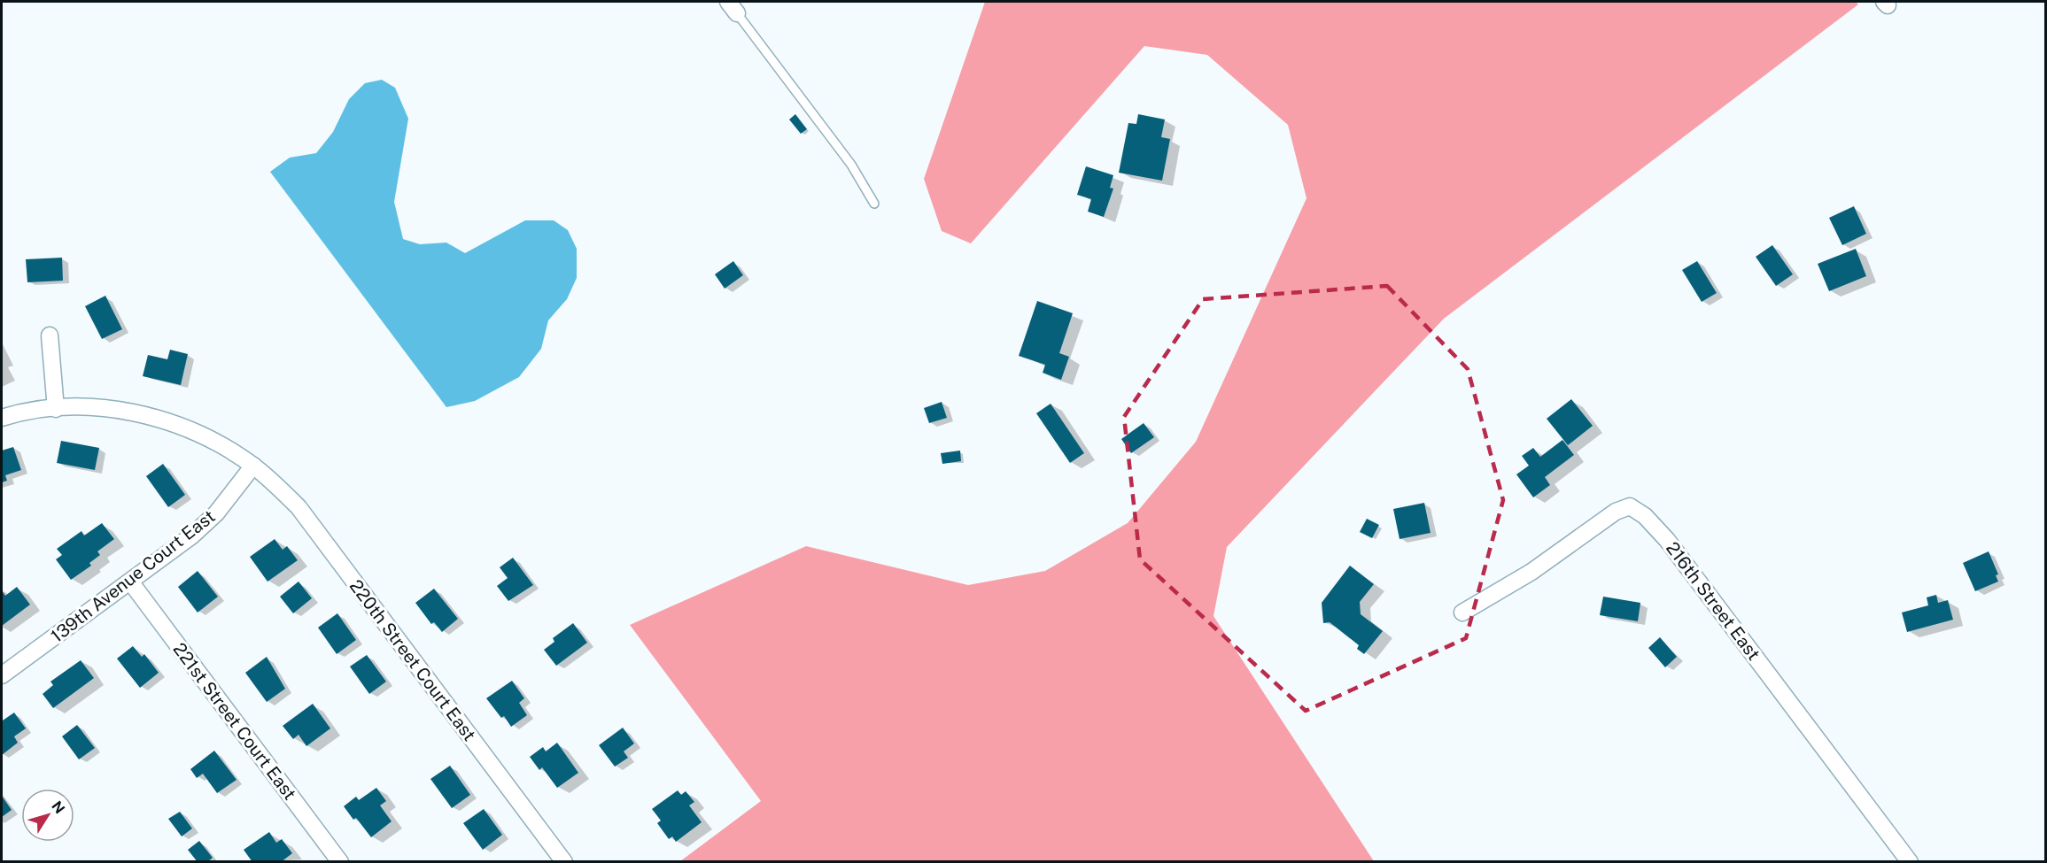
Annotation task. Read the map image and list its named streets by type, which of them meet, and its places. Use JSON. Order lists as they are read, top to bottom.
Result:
{
  "streets": {
    "street": [
      "139th Avenue Court East",
      "216th Street East",
      "220th Street Court East",
      "221st Street Court East"
    ]
  },
  "crossings": [
    ["139th Avenue Court East", "220th Street Court East"],
    ["139th Avenue Court East", "221st Street Court East"]
  ],
  "north": "top right"
}
